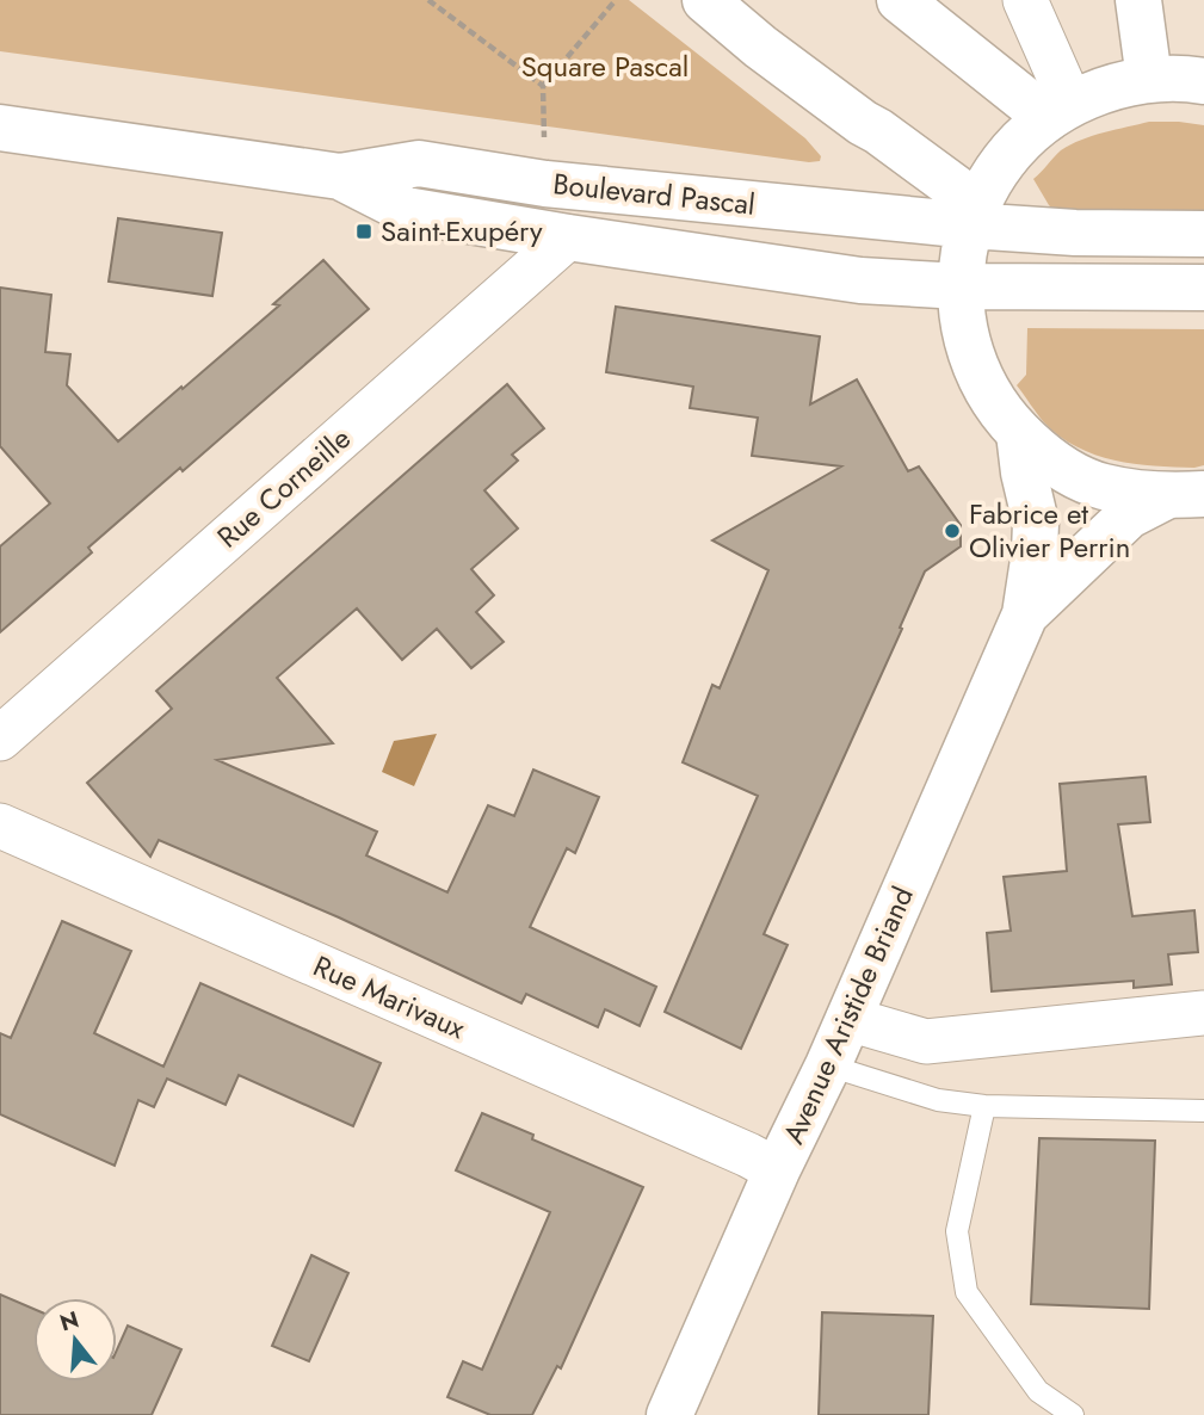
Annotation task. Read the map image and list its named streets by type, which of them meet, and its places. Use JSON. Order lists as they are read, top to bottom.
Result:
{
  "streets": {
    "main road": ["Boulevard Pascal", "Avenue Aristide Briand"],
    "street": ["Rue Corneille", "Rue Marivaux"]
  },
  "crossings": [
    ["Boulevard Pascal", "Rue Corneille"],
    ["Rue Marivaux", "Avenue Aristide Briand"]
  ],
  "parks": ["Square Pascal"],
  "places": {
    "transit": ["Saint-Exupéry"],
    "other": ["Fabrice et Olivier Perrin"]
  },
  "north": "top"
}
